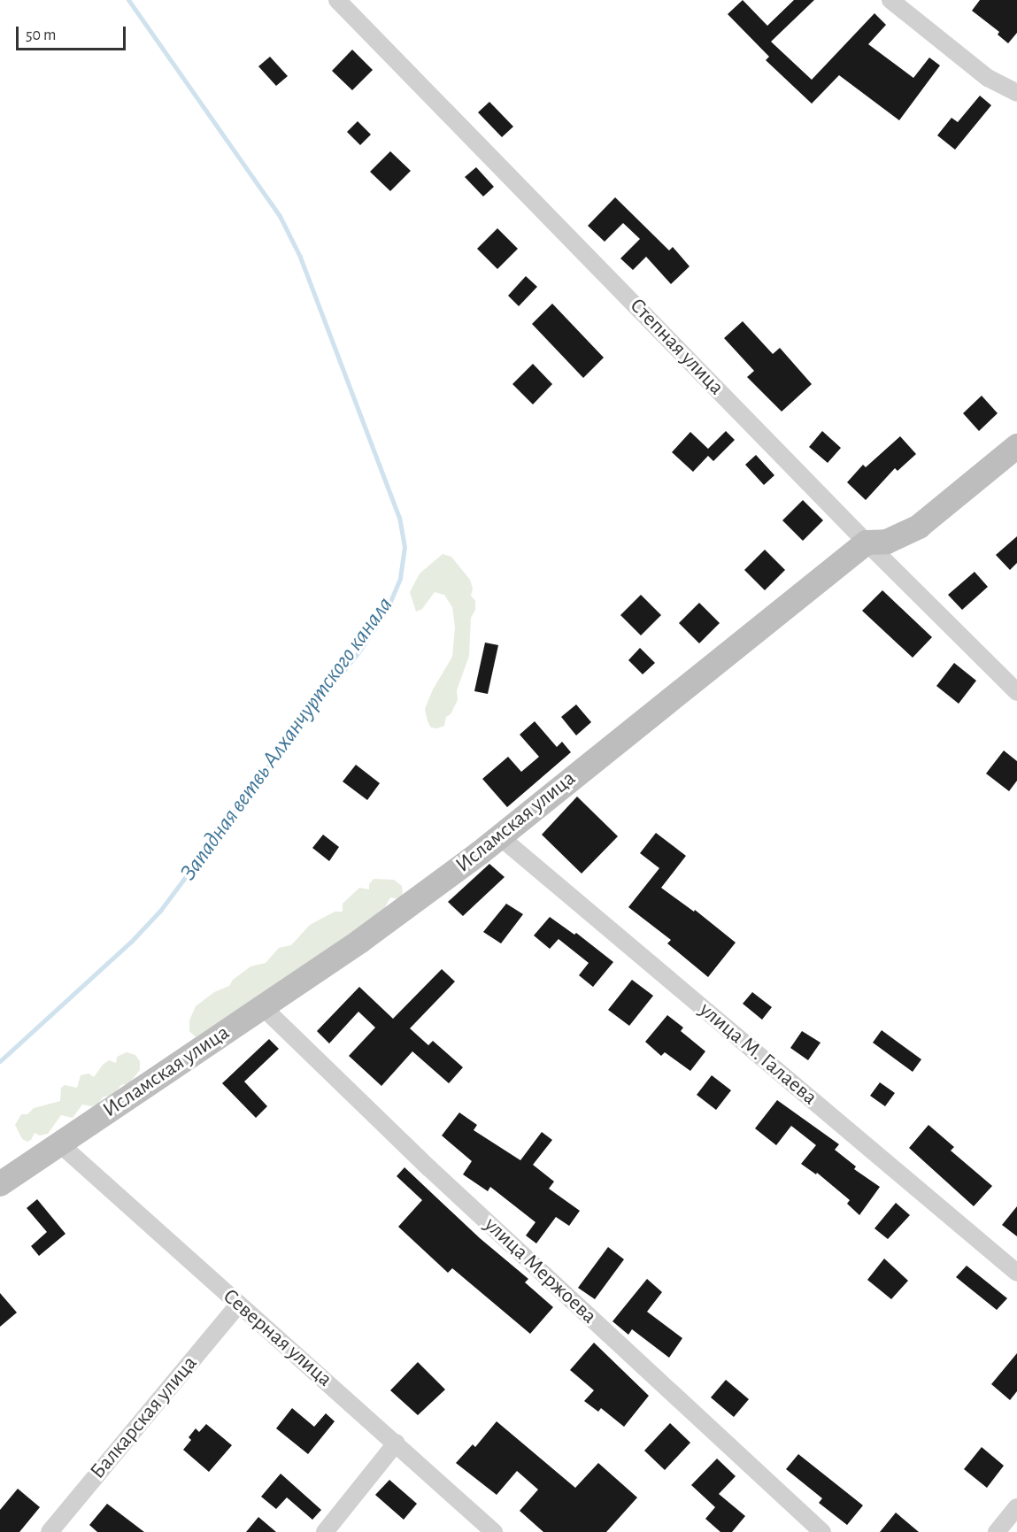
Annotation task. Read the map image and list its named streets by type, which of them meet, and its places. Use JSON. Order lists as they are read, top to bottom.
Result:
{
  "streets": {
    "street": [
      "Степная улица",
      "Исламская улица",
      "улица М. Галаева",
      "улица Мержоева",
      "Северная улица",
      "Балкарская улица"
    ]
  },
  "crossings": [
    ["Степная улица", "Исламская улица"],
    ["Исламская улица", "улица М. Галаева"],
    ["Исламская улица", "улица Мержоева"],
    ["Исламская улица", "Северная улица"],
    ["Северная улица", "Балкарская улица"]
  ],
  "water": ["Западная ветвь Алханчуртского канала"],
  "scale_bar": "50 m"
}
